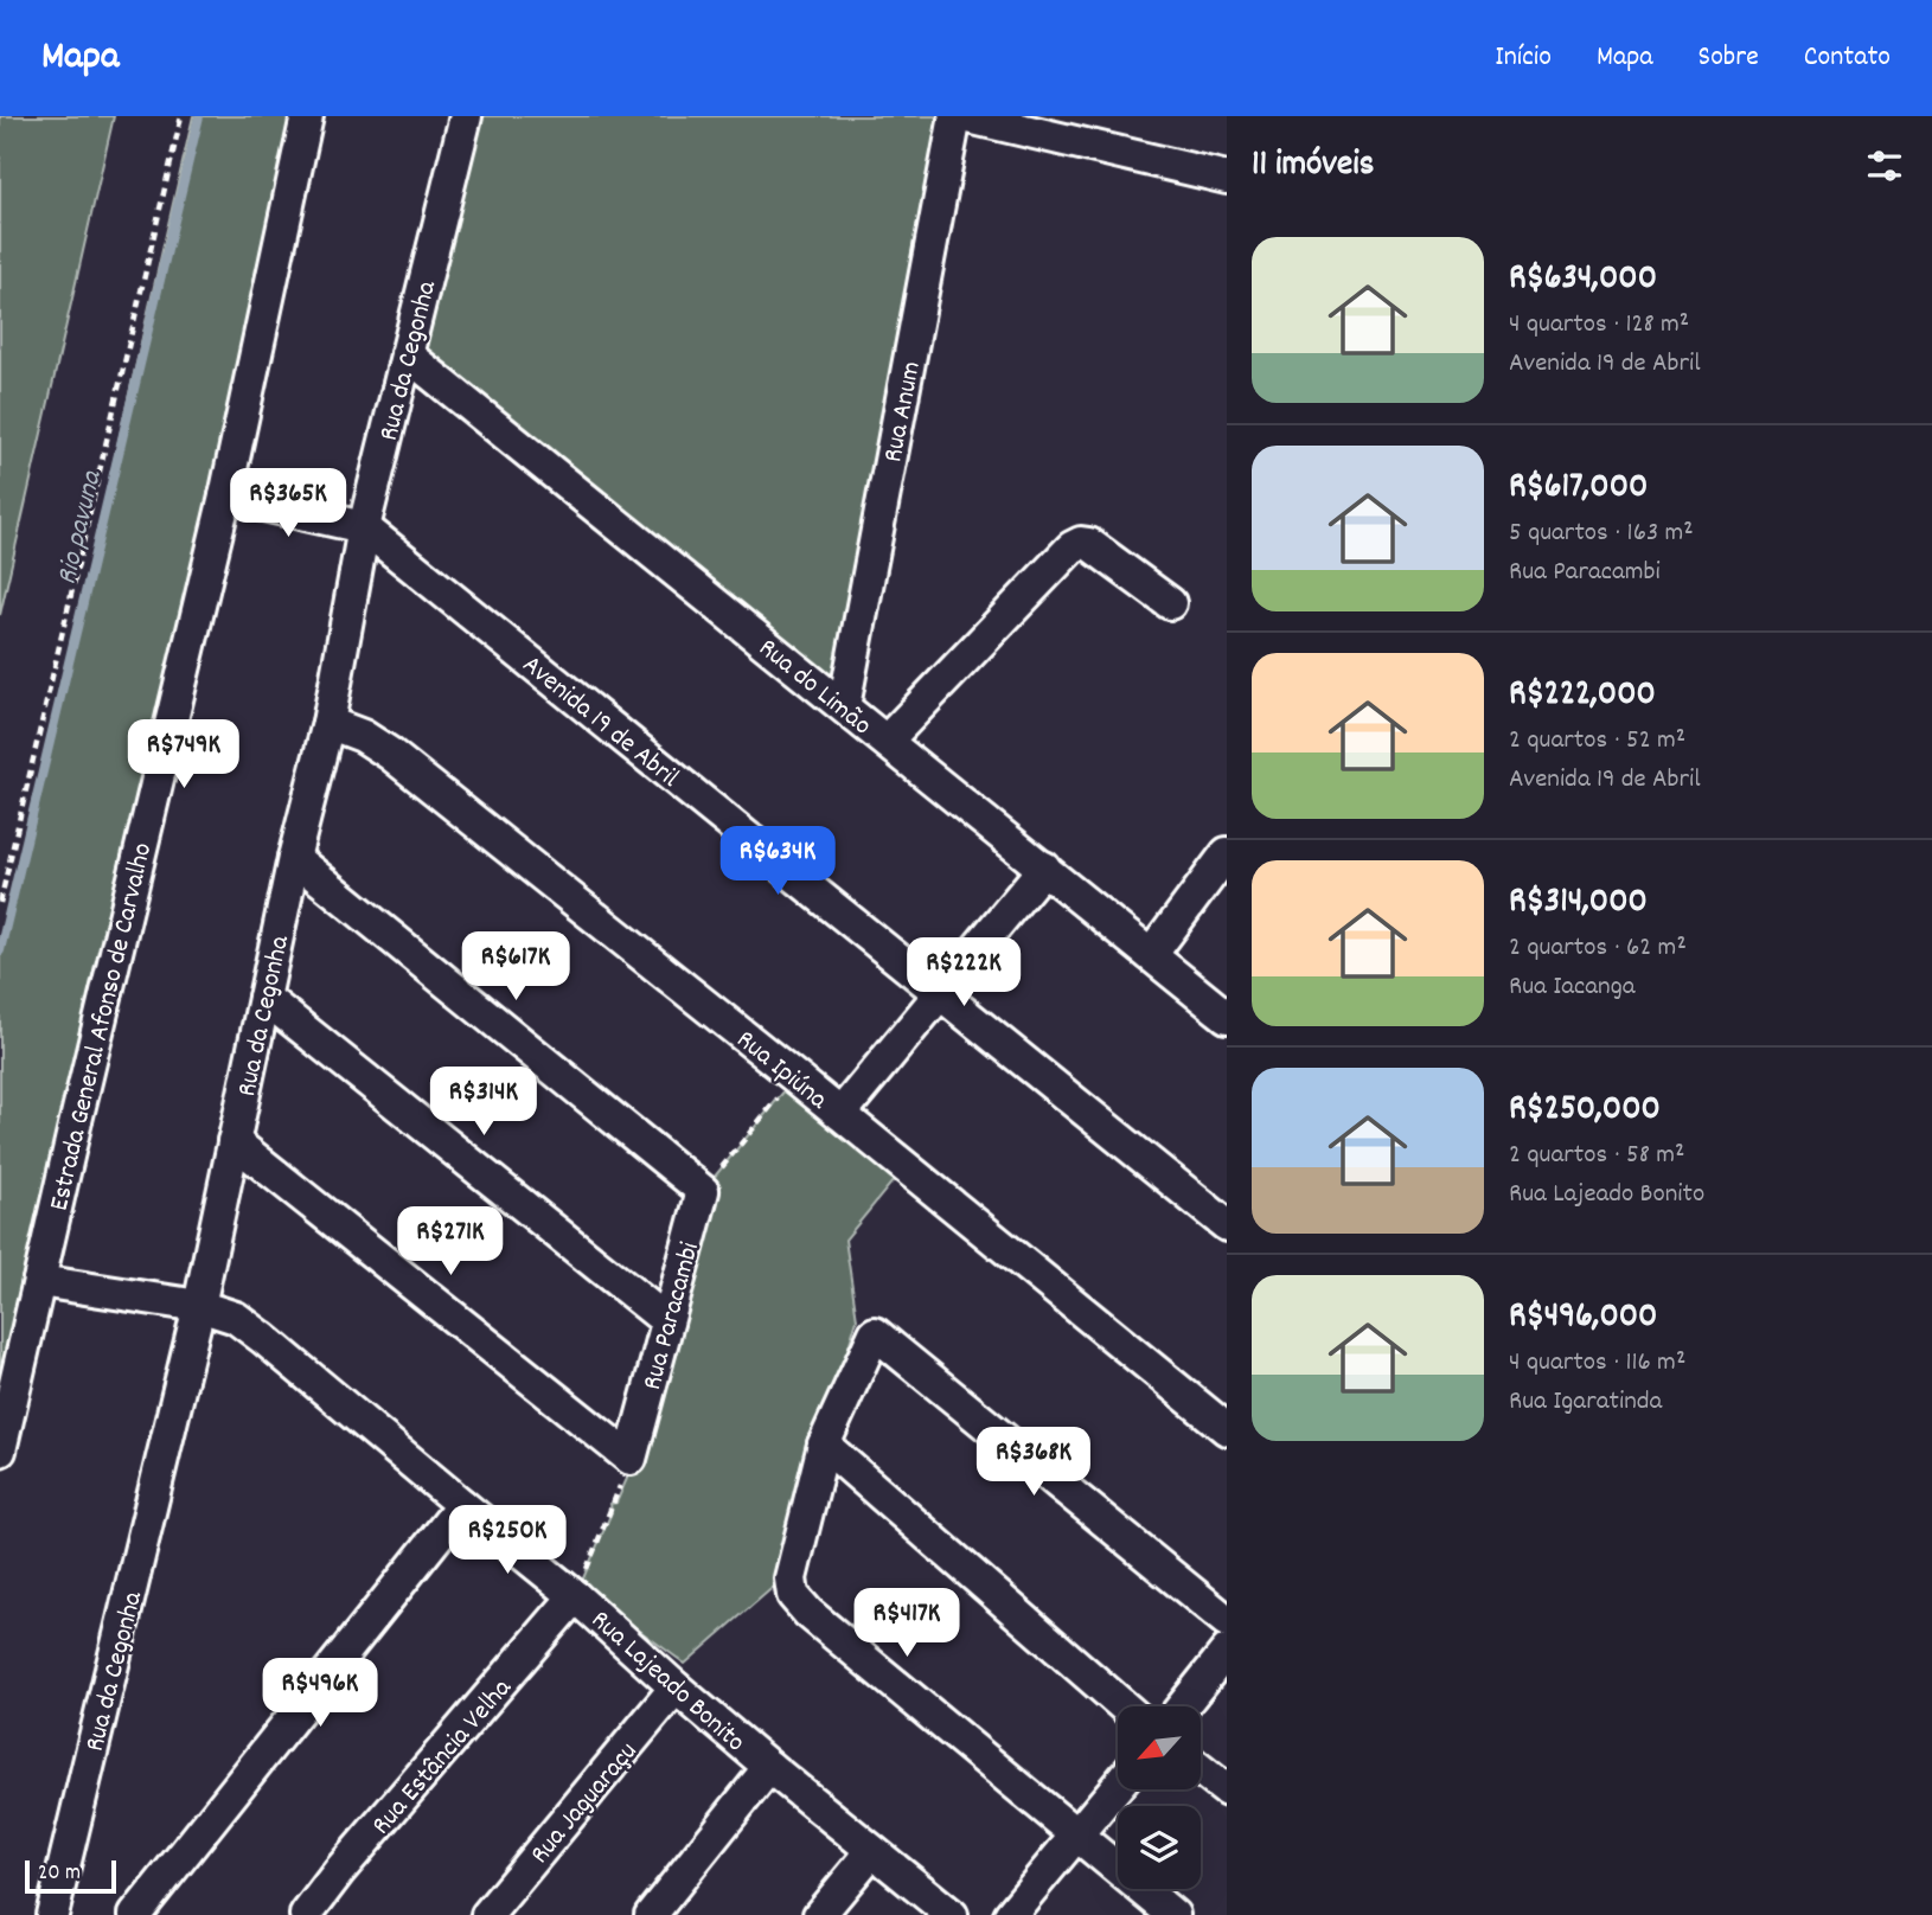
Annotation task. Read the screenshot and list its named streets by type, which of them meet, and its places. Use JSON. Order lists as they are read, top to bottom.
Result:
{
  "streets": {
    "street": [
      "Rua da Cegonha",
      "Rua Anum",
      "Rua do Limão",
      "Avenida 19 de Abril",
      "Estrada General Afonso de Carvalho",
      "Rua Ipiúna",
      "Rua Paracambi",
      "Rua Lajeado Bonito",
      "Rua Estância Velha",
      "Rua Jaguaraçu"
    ]
  },
  "crossings": [
    ["Rua da Cegonha", "Rua do Limão"],
    ["Rua da Cegonha", "Avenida 19 de Abril"],
    ["Rua da Cegonha", "Rua Ipiúna"],
    ["Rua da Cegonha", "Rua Lajeado Bonito"],
    ["Rua Anum", "Rua do Limão"],
    ["Estrada General Afonso de Carvalho", "Rua Lajeado Bonito"],
    ["Rua Lajeado Bonito", "Rua Estância Velha"],
    ["Rua Lajeado Bonito", "Rua Jaguaraçu"]
  ],
  "water": ["Rio pavuna"],
  "scale_bar": "20 m",
  "north": "bottom left",
  "page": {
    "header": "Mapa",
    "nav": [
      "Início",
      "Mapa",
      "Sobre",
      "Contato"
    ],
    "heading": "11 imóveis",
    "list": [
      {
        "name": "R$634,000",
        "note": "4 quartos · 128 m² · Avenida 19 de Abril"
      },
      {
        "name": "R$617,000",
        "note": "5 quartos · 163 m² · Rua Paracambi"
      },
      {
        "name": "R$222,000",
        "note": "2 quartos · 52 m² · Avenida 19 de Abril"
      },
      {
        "name": "R$314,000",
        "note": "2 quartos · 62 m² · Rua Iacanga"
      },
      {
        "name": "R$250,000",
        "note": "2 quartos · 58 m² · Rua Lajeado Bonito"
      },
      {
        "name": "R$496,000",
        "note": "4 quartos · 116 m² · Rua Igaratinda"
      }
    ],
    "price": [
      "R$365K",
      "R$749K",
      "R$634K",
      "R$617K",
      "R$222K",
      "R$314K",
      "R$271K",
      "R$368K",
      "R$250K",
      "R$417K",
      "R$496K"
    ],
    "scale": "20 m"
  }
}
